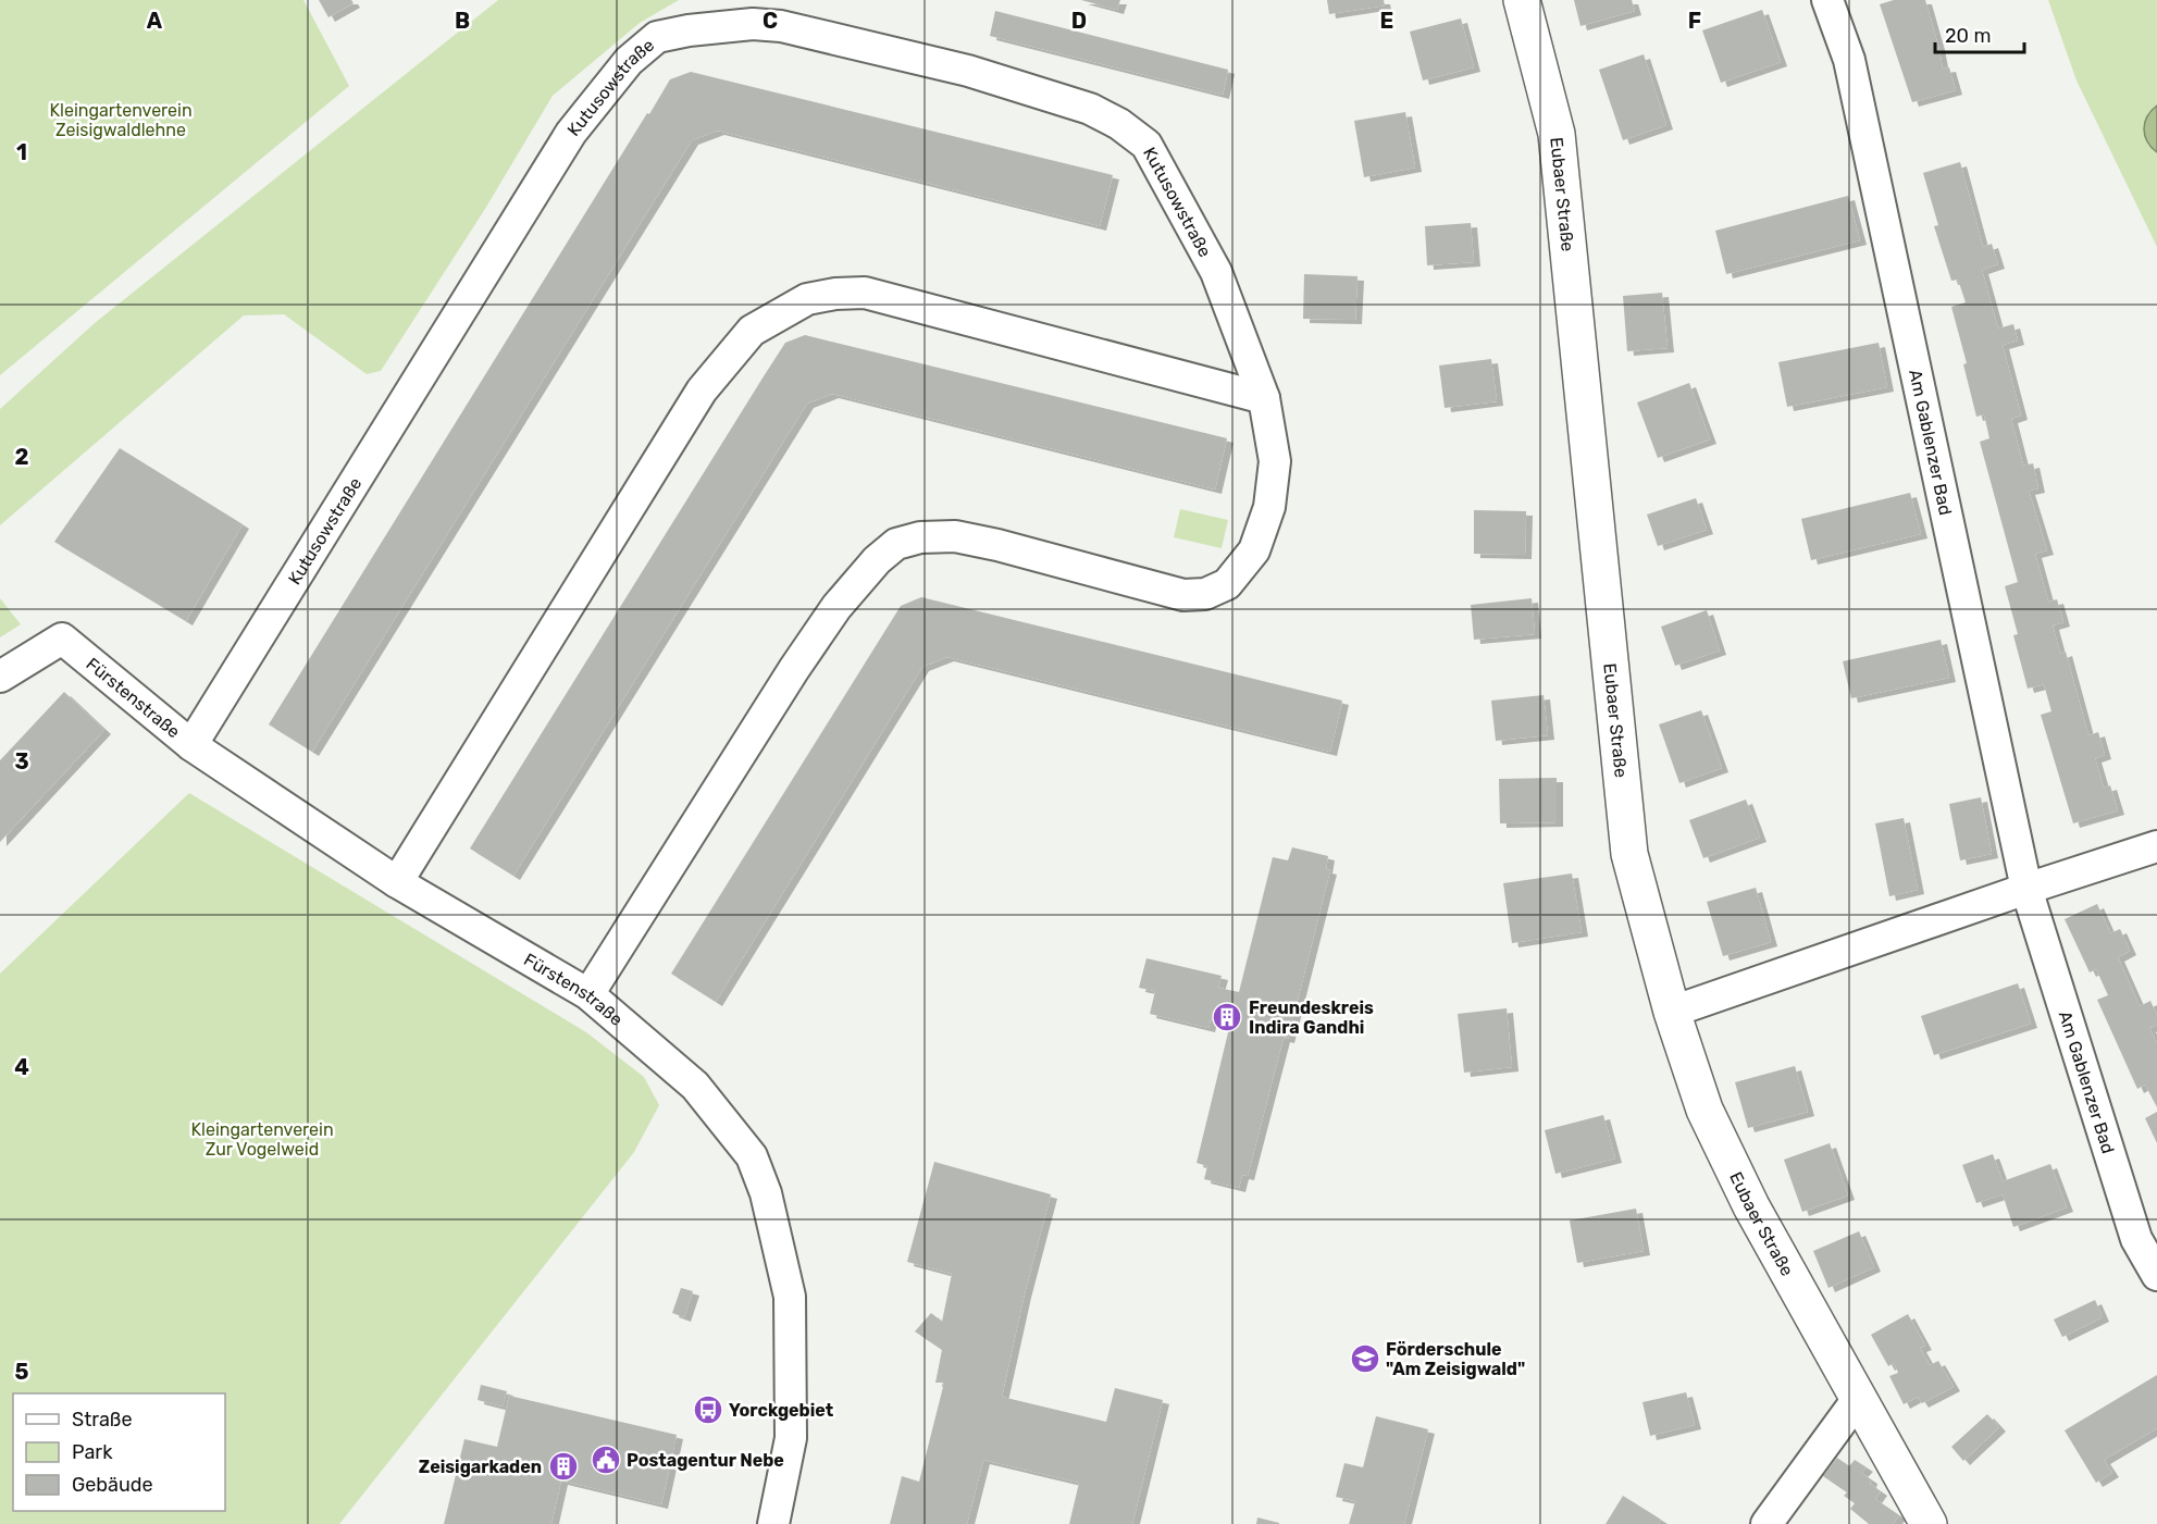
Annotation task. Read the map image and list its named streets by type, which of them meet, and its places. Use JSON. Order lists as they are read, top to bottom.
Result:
{
  "streets": {
    "street": [
      "Kutusowstraße",
      "Eubaer Straße",
      "Am Gablenzer Bad",
      "Fürstenstraße"
    ]
  },
  "crossings": [
    ["Kutusowstraße", "Fürstenstraße"]
  ],
  "parks": ["Kleingartenverein Zeisigwaldlehne", "Kleingartenverein Zur Vogelweid"],
  "places": {
    "building": ["Freundeskreis Indira Gandhi", "Zeisigarkaden"],
    "school or university": ["Förderschule \"Am Zeisigwald\""],
    "bus stop": ["Yorckgebiet"],
    "public building": ["Postagentur Nebe"]
  },
  "legend": ["Straße", "Park", "Gebäude"],
  "scale_bar": "20 m",
  "grid": {
    "columns": [
      "A",
      "B",
      "C",
      "D",
      "E",
      "F"
    ],
    "rows": [
      "1",
      "2",
      "3",
      "4",
      "5"
    ]
  }
}
